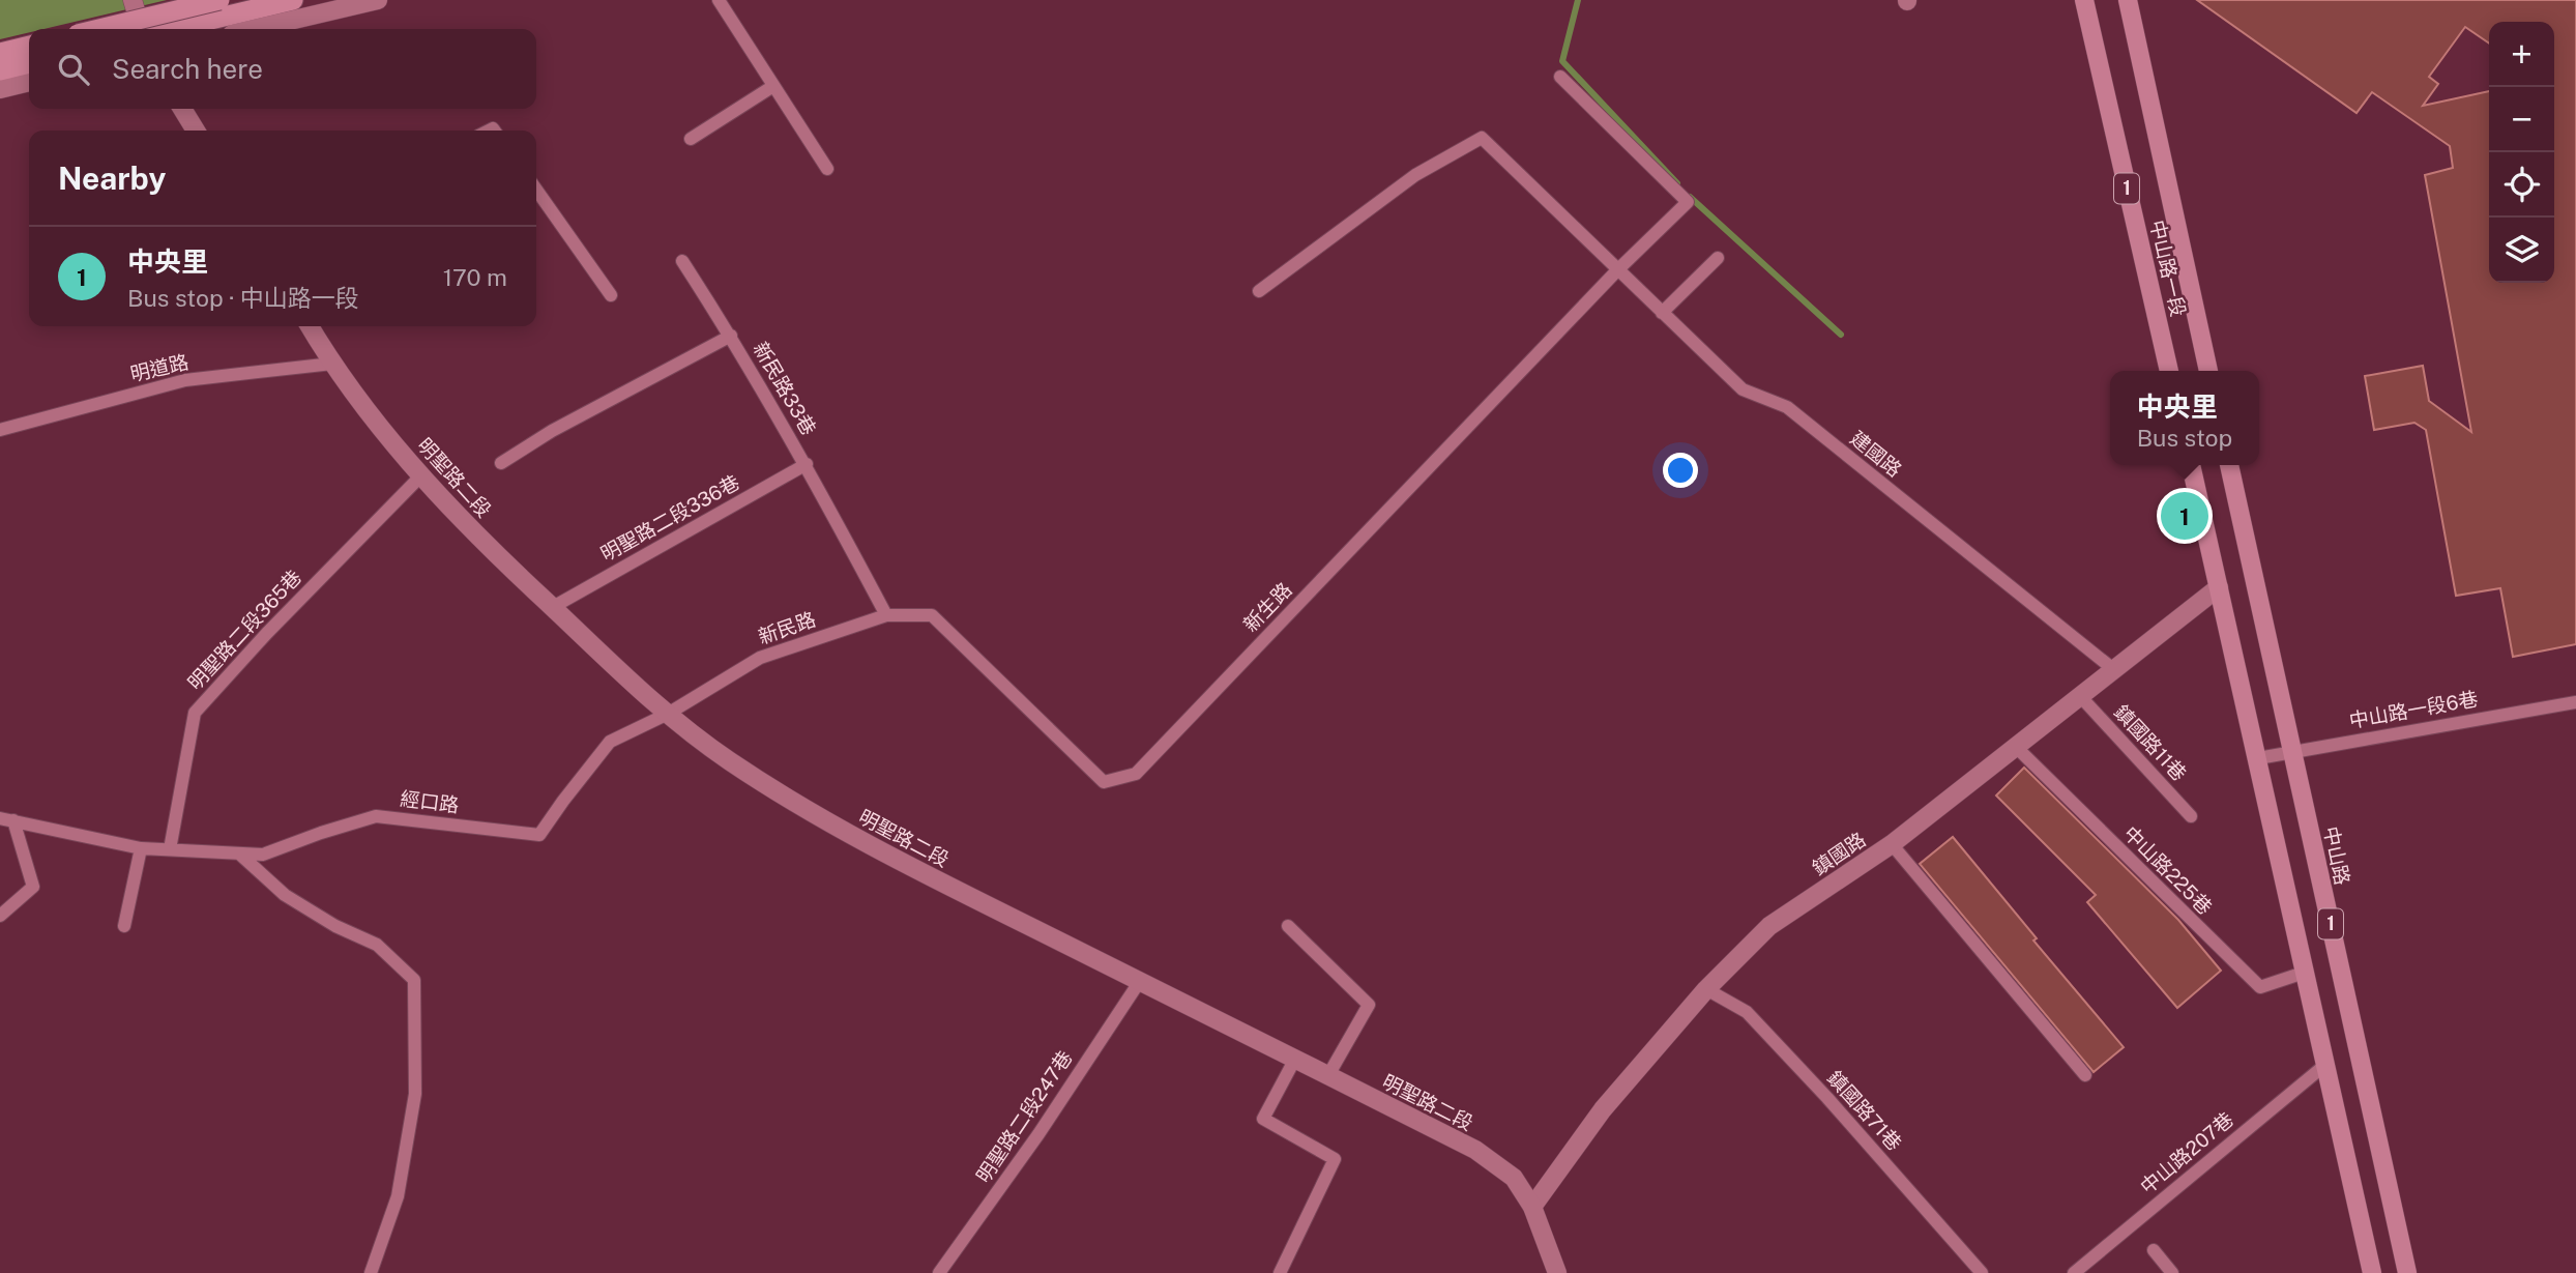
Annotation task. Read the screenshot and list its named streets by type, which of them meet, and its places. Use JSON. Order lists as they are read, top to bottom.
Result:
{
  "streets": {
    "main road": ["1", "中山路一段", "中山路"],
    "street": ["明聖路二段", "鎮國路"],
    "lane": [
      "明道路",
      "新民路33巷",
      "建國路",
      "明聖路二段336巷",
      "新生路",
      "新民路",
      "明聖路二段365巷",
      "中山路一段6巷",
      "鎮國路11巷",
      "經口路",
      "中山路225巷",
      "鎮國路71巷",
      "明聖路二段247巷",
      "中山路207巷"
    ]
  },
  "crossings": [
    ["1", "中山路一段6巷"],
    ["1", "鎮國路"],
    ["1", "中山路225巷"],
    ["1", "中山路207巷"],
    ["明道路", "明聖路二段"],
    ["新民路33巷", "明聖路二段336巷"],
    ["新民路33巷", "新民路"],
    ["建國路", "新生路"],
    ["建國路", "鎮國路"],
    ["明聖路二段", "明聖路二段336巷"],
    ["明聖路二段", "新民路"],
    ["明聖路二段", "明聖路二段365巷"],
    ["明聖路二段", "經口路"],
    ["明聖路二段", "鎮國路"],
    ["明聖路二段", "明聖路二段247巷"],
    ["新生路", "新民路"],
    ["新民路", "經口路"],
    ["明聖路二段365巷", "經口路"],
    ["中山路一段6巷", "中山路"],
    ["鎮國路11巷", "鎮國路"],
    ["鎮國路", "中山路225巷"],
    ["鎮國路", "鎮國路71巷"]
  ],
  "page": {
    "map_buttons": ["+", "−"],
    "search": "Search here",
    "heading": "Nearby",
    "list": [
      {
        "mark": "1",
        "name": "中央里",
        "note": "Bus stop · 中山路一段",
        "value": "170 m"
      }
    ],
    "popup": ["中央里", "Bus stop"],
    "pins": "1"
  }
}
